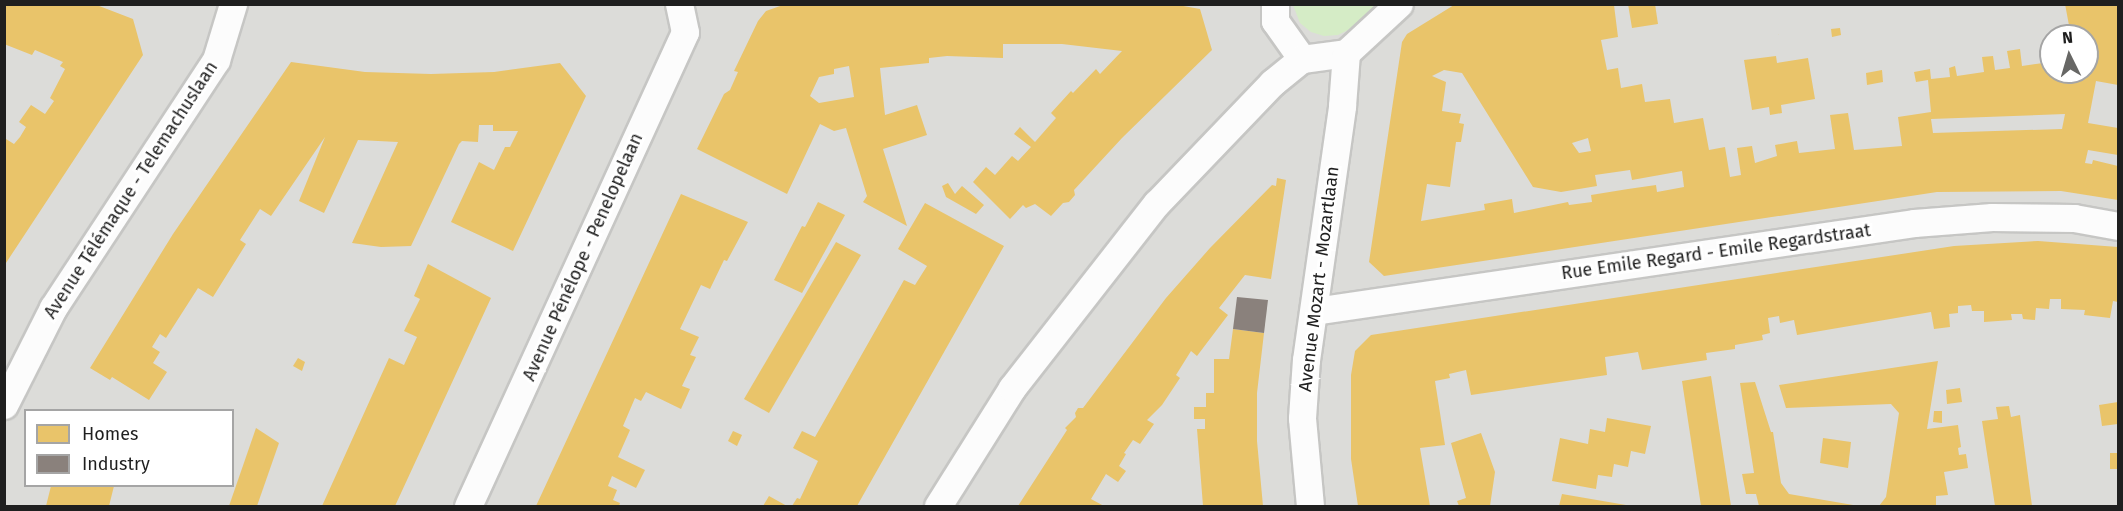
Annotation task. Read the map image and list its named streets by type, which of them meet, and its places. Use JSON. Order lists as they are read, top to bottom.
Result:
{
  "streets": {
    "street": [
      "Avenue Télémaque - Telemachuslaan",
      "Rue Emile Regard - Emile Regardstraat",
      "Avenue Pénélope - Penelopelaan",
      "Avenue Mozart - Mozartlaan"
    ]
  },
  "crossings": [
    ["Rue Emile Regard - Emile Regardstraat", "Avenue Mozart - Mozartlaan"]
  ],
  "legend": ["Homes", "Industry"],
  "north": "top"
}
